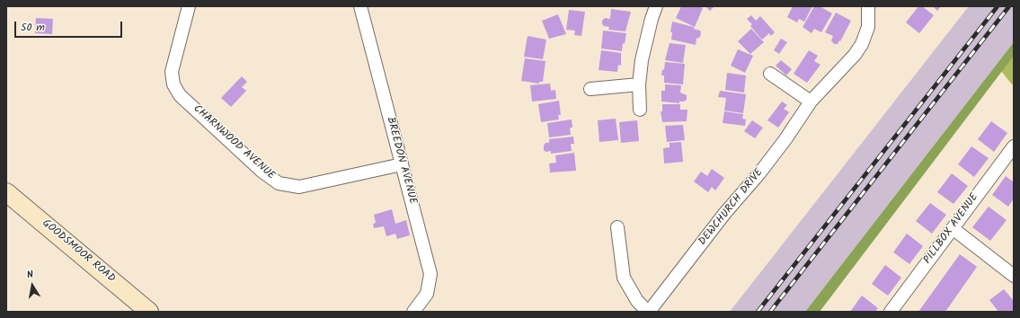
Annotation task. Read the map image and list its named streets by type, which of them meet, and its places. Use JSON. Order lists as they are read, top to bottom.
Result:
{
  "streets": {
    "street": [
      "CHARNWOOD AVENUE",
      "BREEDON AVENUE",
      "DEWCHURCH DRIVE",
      "PILLBOX AVENUE",
      "GOODSMOOR ROAD"
    ]
  },
  "crossings": [
    ["CHARNWOOD AVENUE", "BREEDON AVENUE"]
  ],
  "scale_bar": "50 m",
  "north": "top"
}
